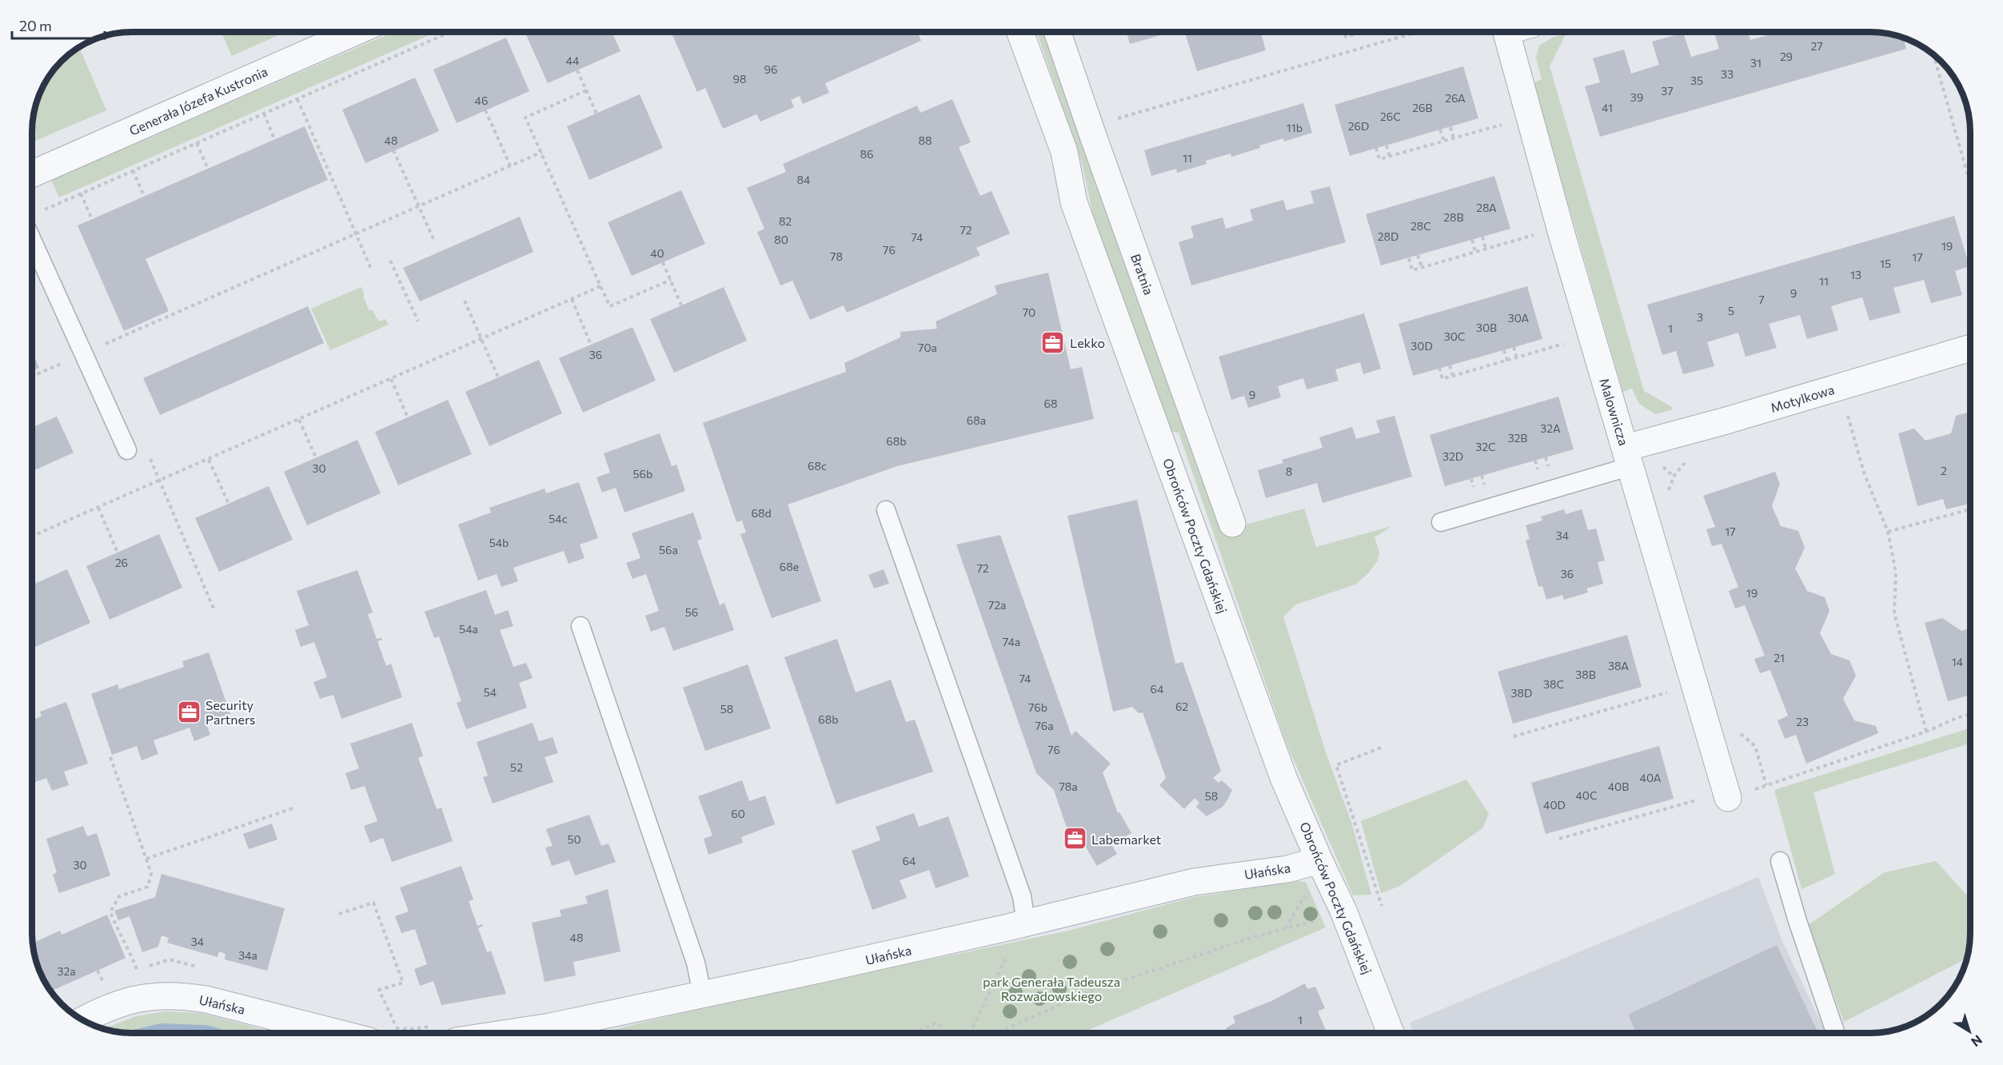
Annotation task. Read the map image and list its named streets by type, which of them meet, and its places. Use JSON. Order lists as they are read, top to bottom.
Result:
{
  "streets": {
    "street": [
      "Generała Józefa Kustronia",
      "Bratnia",
      "Motylkowa",
      "Malownicza",
      "Obrońców Poczty Gdańskiej",
      "Ułańska"
    ]
  },
  "crossings": [
    ["Motylkowa", "Malownicza"],
    ["Obrońców Poczty Gdańskiej", "Ułańska"]
  ],
  "parks": ["park Generała Tadeusza Rozwadowskiego"],
  "places": {
    "office": ["Lekko", "Security Partners", "Labemarket"]
  },
  "house_numbers": [
    "27",
    "29",
    "44",
    "31",
    "96",
    "33",
    "98",
    "35",
    "37",
    "39",
    "26A",
    "46",
    "26B",
    "41",
    "26C",
    "26D",
    "11b",
    "48",
    "88",
    "86",
    "11",
    "84",
    "28A",
    "28B",
    "82",
    "28C",
    "72",
    "28D",
    "74",
    "80",
    "19",
    "76",
    "40",
    "78",
    "17",
    "15",
    "13",
    "11",
    "9",
    "7",
    "5",
    "70",
    "3",
    "30A",
    "30B",
    "1",
    "30C",
    "30D",
    "70a",
    "36",
    "9",
    "68",
    "68a",
    "32A",
    "32B",
    "68b",
    "32C",
    "32D",
    "68c",
    "30",
    "2",
    "8",
    "56b",
    "68d",
    "54c",
    "17",
    "34",
    "54b",
    "56a",
    "26",
    "68e",
    "72",
    "36",
    "19",
    "72a",
    "56",
    "54a",
    "74a",
    "21",
    "14",
    "38A",
    "38B",
    "74",
    "38C",
    "64",
    "54",
    "38D",
    "62",
    "76b",
    "58",
    "68b",
    "23",
    "76a",
    "76",
    "52",
    "40A",
    "78a",
    "40B",
    "40C",
    "58",
    "40D",
    "60",
    "50",
    "64",
    "30",
    "48",
    "34",
    "34a",
    "32a",
    "1"
  ],
  "scale_bar": "20 m",
  "north": "bottom right"
}
